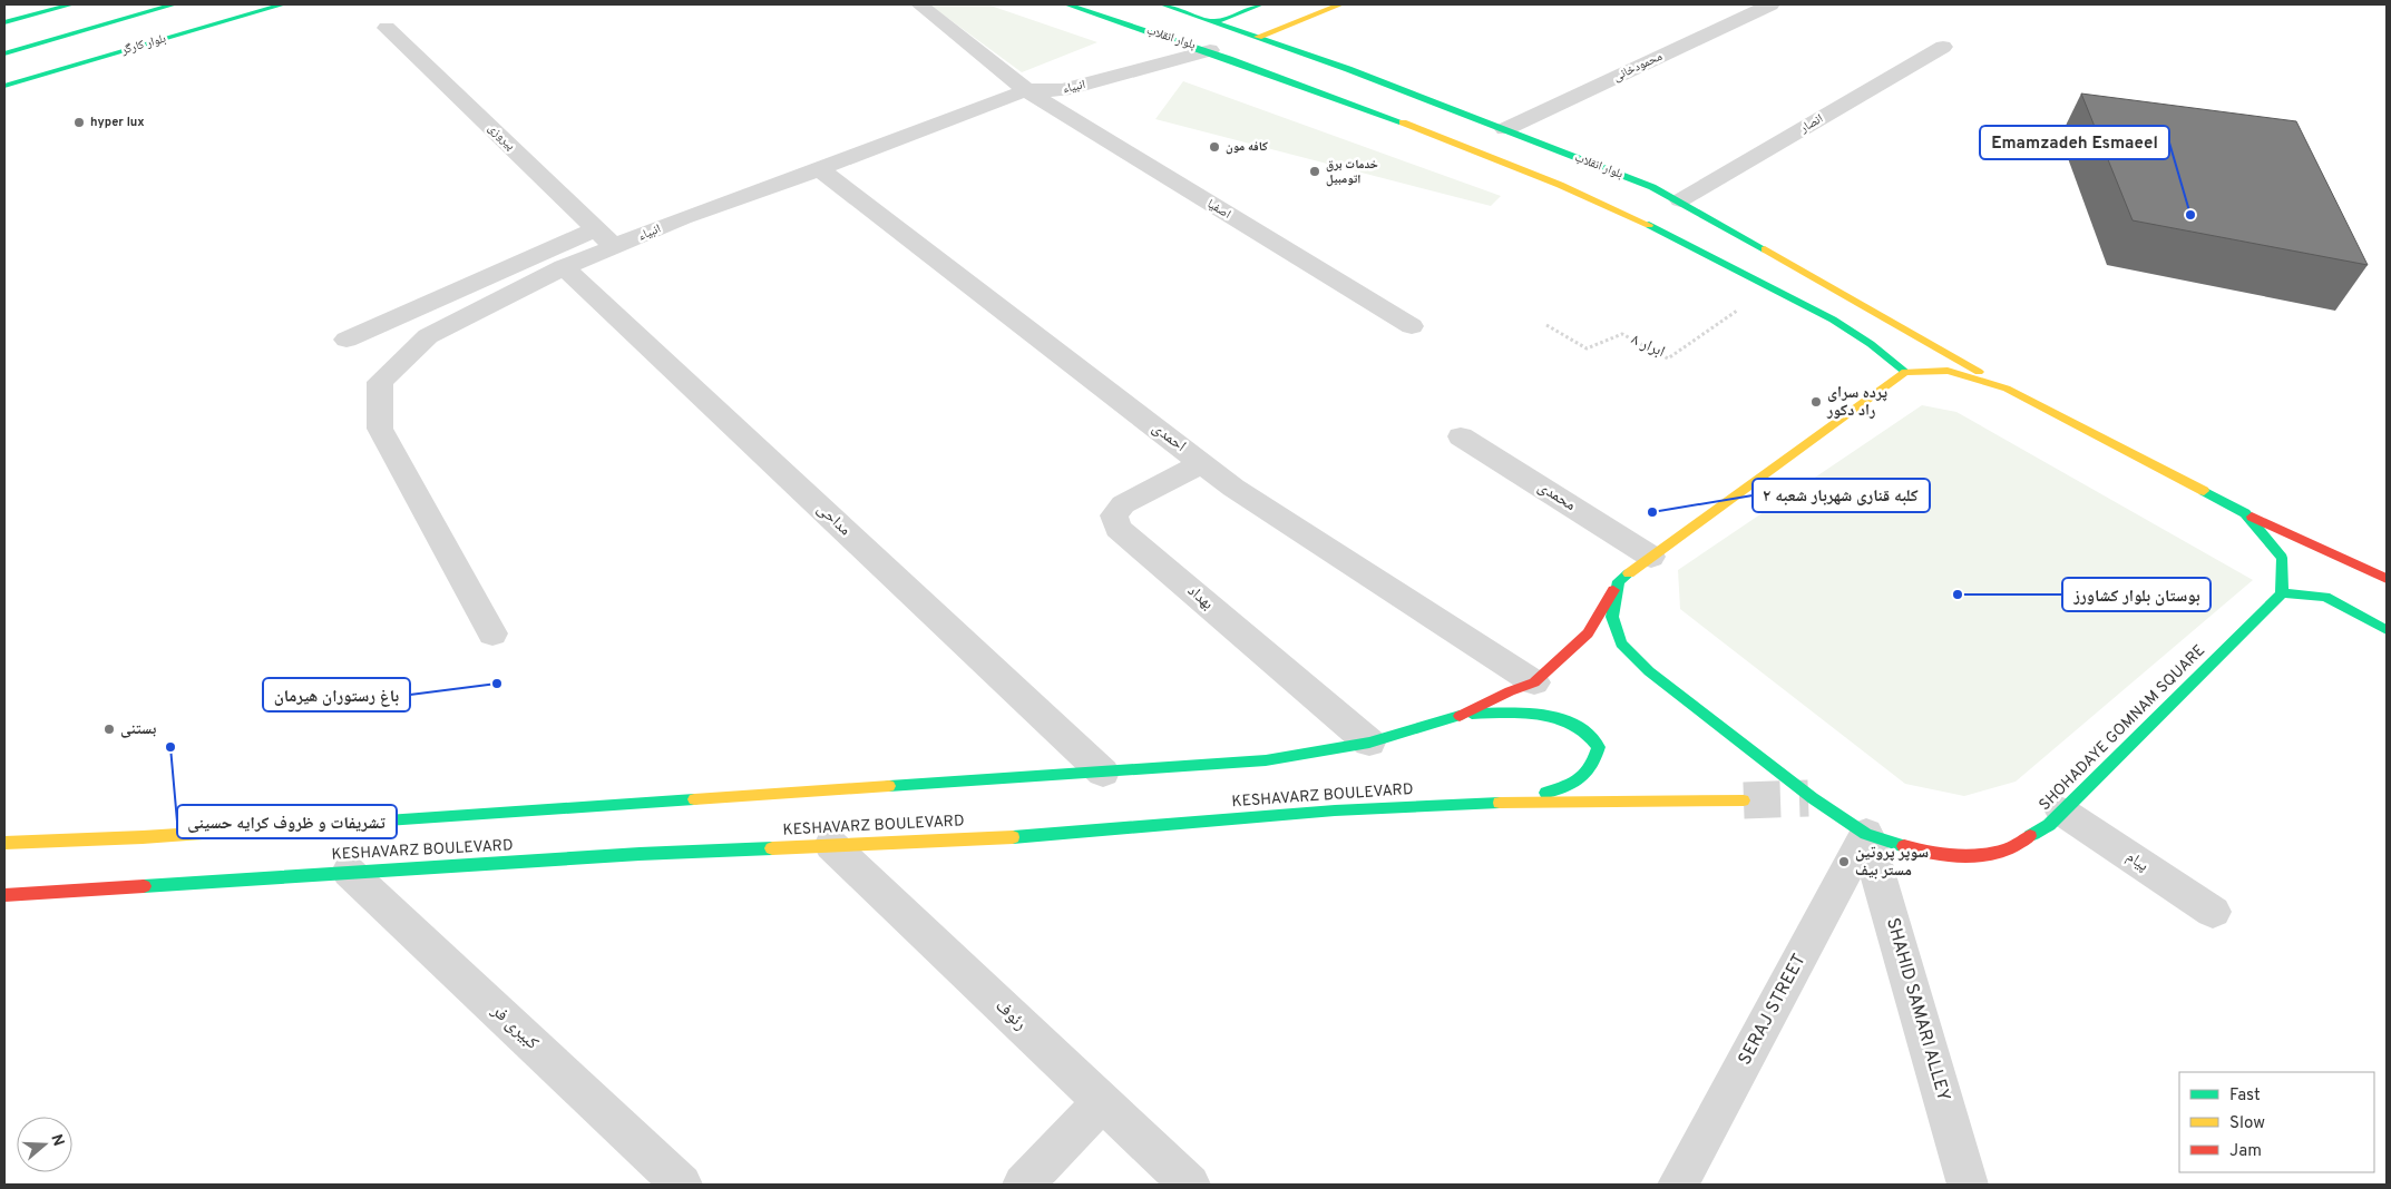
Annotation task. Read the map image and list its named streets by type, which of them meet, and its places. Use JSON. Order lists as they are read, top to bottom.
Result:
{
  "streets": {
    "main road": [
      "بلوار انقلاب",
      "بلوار کارگر",
      "SHOHADAYE GOMNAM SQUARE",
      "KESHAVARZ BOULEVARD"
    ],
    "street": [
      "محمودخانی",
      "انبیاء",
      "انصار",
      "پیروزی",
      "اصفیا",
      "احمدی",
      "محمدی",
      "مداحی",
      "بهداد",
      "پیام",
      "SERAJ STREET",
      "SHAHID SAMARI ALLEY",
      "رئوف",
      "کبیری فر"
    ],
    "path": ["ابرار ۸"]
  },
  "crossings": [
    ["بلوار انقلاب", "محمودخانی"],
    ["بلوار انقلاب", "انبیاء"],
    ["بلوار انقلاب", "انصار"],
    ["بلوار انقلاب", "ابرار ۸"],
    ["انبیاء", "پیروزی"],
    ["انبیاء", "اصفیا"],
    ["انبیاء", "احمدی"],
    ["انبیاء", "مداحی"],
    ["احمدی", "بهداد"],
    ["احمدی", "KESHAVARZ BOULEVARD"],
    ["مداحی", "KESHAVARZ BOULEVARD"],
    ["بهداد", "KESHAVARZ BOULEVARD"],
    ["SHOHADAYE GOMNAM SQUARE", "KESHAVARZ BOULEVARD"],
    ["SHOHADAYE GOMNAM SQUARE", "پیام"],
    ["SHOHADAYE GOMNAM SQUARE", "SERAJ STREET"],
    ["SHOHADAYE GOMNAM SQUARE", "SHAHID SAMARI ALLEY"],
    ["KESHAVARZ BOULEVARD", "رئوف"],
    ["KESHAVARZ BOULEVARD", "کبیری فر"],
    ["SERAJ STREET", "SHAHID SAMARI ALLEY"]
  ],
  "places": [
    "hyper lux",
    "کافه مون",
    "خدمات برق اتومبیل",
    "Emamzadeh Esmaeel",
    "پرده سرای راد دکور",
    "کلبه قناری شهربار شعبه ۲",
    "بوستان بلوار کشاورز",
    "باغ رستوران هیرمان",
    "بستنی",
    "تشریفات و ظروف کرایه حسینی",
    "سوپر پروتین مستر بیف"
  ],
  "legend": ["Fast", "Slow", "Jam"],
  "north": "right"
}
